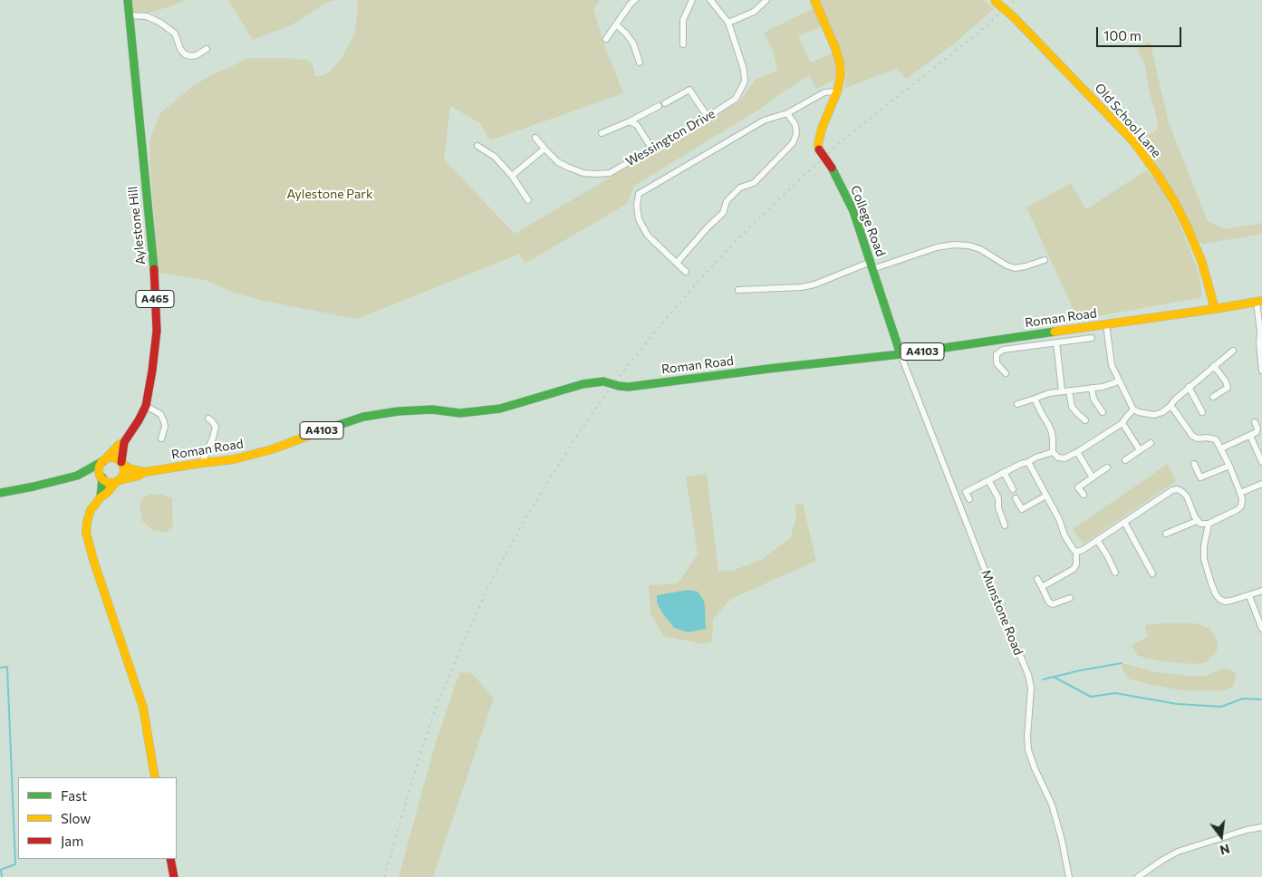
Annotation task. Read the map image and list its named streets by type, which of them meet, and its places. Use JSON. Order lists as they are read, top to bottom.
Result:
{
  "streets": {
    "main road": [
      "Old School Lane",
      "College Road",
      "Aylestone Hill",
      "A465",
      "Roman Road",
      "A4103"
    ],
    "street": ["Wessington Drive", "Munstone Road"]
  },
  "crossings": [
    ["Old School Lane", "Roman Road"],
    ["College Road", "Roman Road"],
    ["College Road", "Munstone Road"],
    ["Aylestone Hill", "Roman Road"],
    ["Aylestone Hill", "A4103"],
    ["Roman Road", "A4103"],
    ["Roman Road", "Munstone Road"]
  ],
  "parks": ["Aylestone Park"],
  "legend": ["Fast", "Slow", "Jam"],
  "scale_bar": "100 m",
  "north": "bottom"
}
